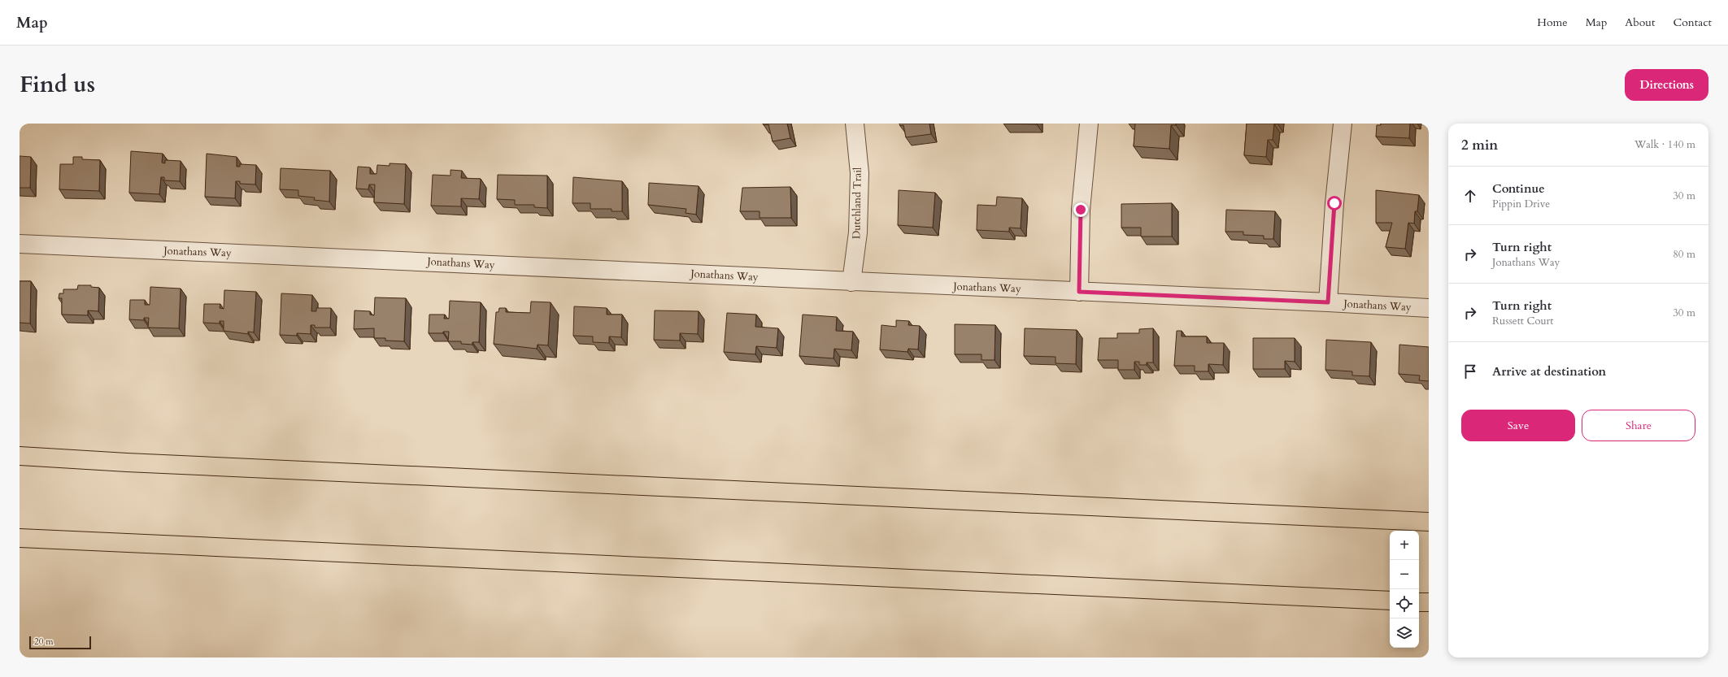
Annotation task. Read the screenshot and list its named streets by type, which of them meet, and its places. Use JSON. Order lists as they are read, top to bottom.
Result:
{
  "streets": {
    "street": ["Dutchland Trail", "Jonathans Way"]
  },
  "crossings": [
    ["Dutchland Trail", "Jonathans Way"]
  ],
  "scale_bar": "20 m",
  "page": {
    "header": "Map",
    "nav": [
      "Home",
      "Map",
      "About",
      "Contact"
    ],
    "title": "Find us",
    "buttons": [
      "Directions",
      ["Save", "Share"]
    ],
    "heading": ["2 min", "Walk · 140 m"],
    "list": [
      ["Continue", "Pippin Drive", "30 m"],
      ["Turn right", "Jonathans Way", "80 m"],
      ["Turn right", "Russett Court", "30 m"],
      "Arrive at destination"
    ],
    "map_buttons": ["+", "−"],
    "scale": "20 m"
  }
}
